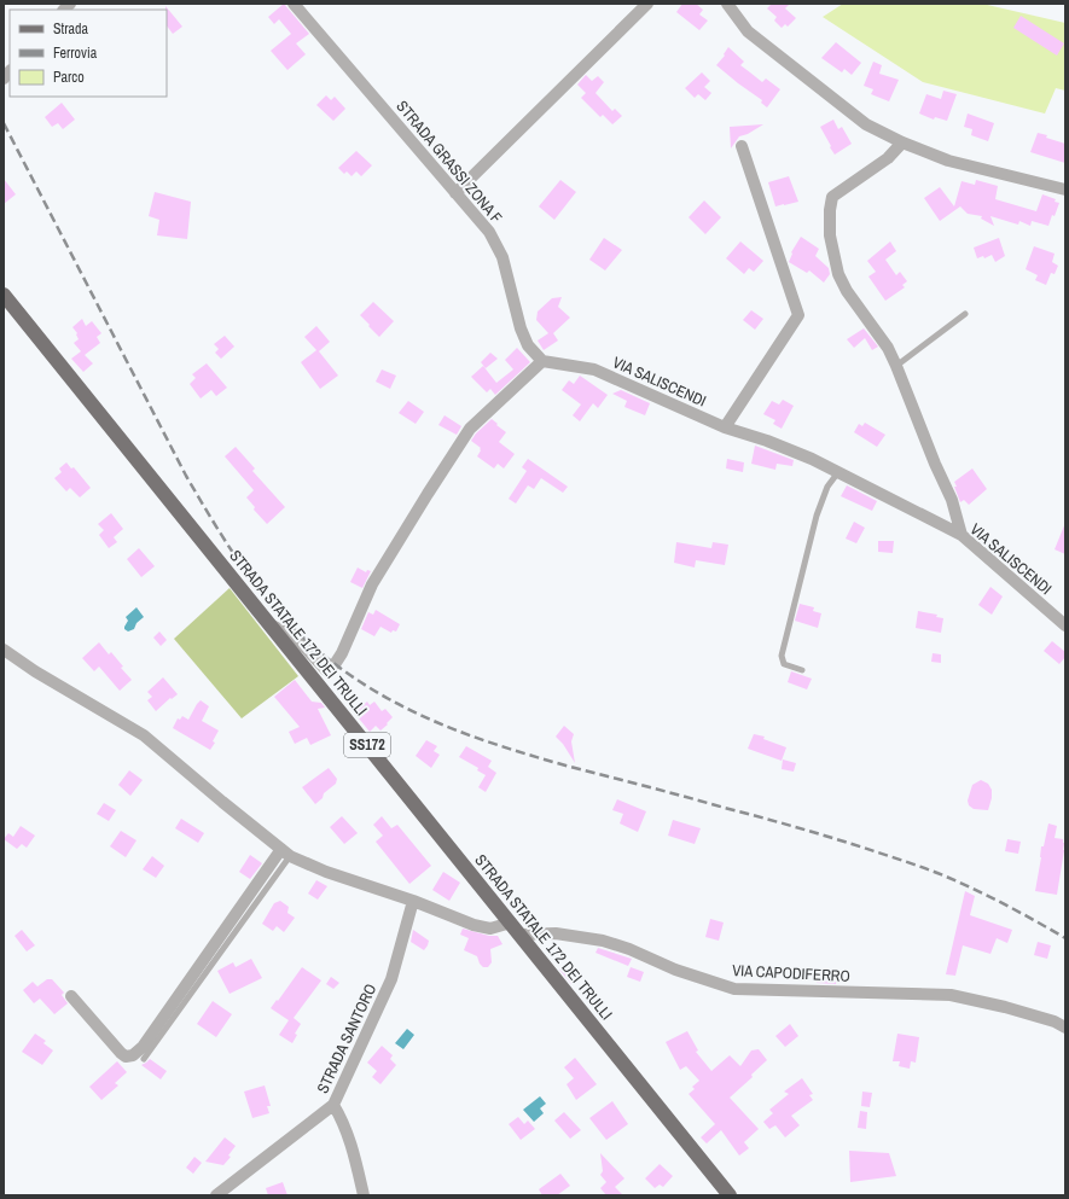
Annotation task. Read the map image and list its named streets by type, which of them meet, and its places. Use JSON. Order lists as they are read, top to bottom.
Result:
{
  "streets": {
    "main road": ["STRADA STATALE 172 DEI TRULLI", "SS172"],
    "street": [
      "STRADA GRASSI ZONA F",
      "VIA SALISCENDI",
      "VIA CAPODIFERRO",
      "STRADA SANTORO"
    ]
  },
  "crossings": [
    ["STRADA GRASSI ZONA F", "VIA SALISCENDI"],
    ["STRADA STATALE 172 DEI TRULLI", "VIA CAPODIFERRO"],
    ["VIA CAPODIFERRO", "STRADA SANTORO"]
  ],
  "legend": ["Strada", "Ferrovia", "Parco"]
}
